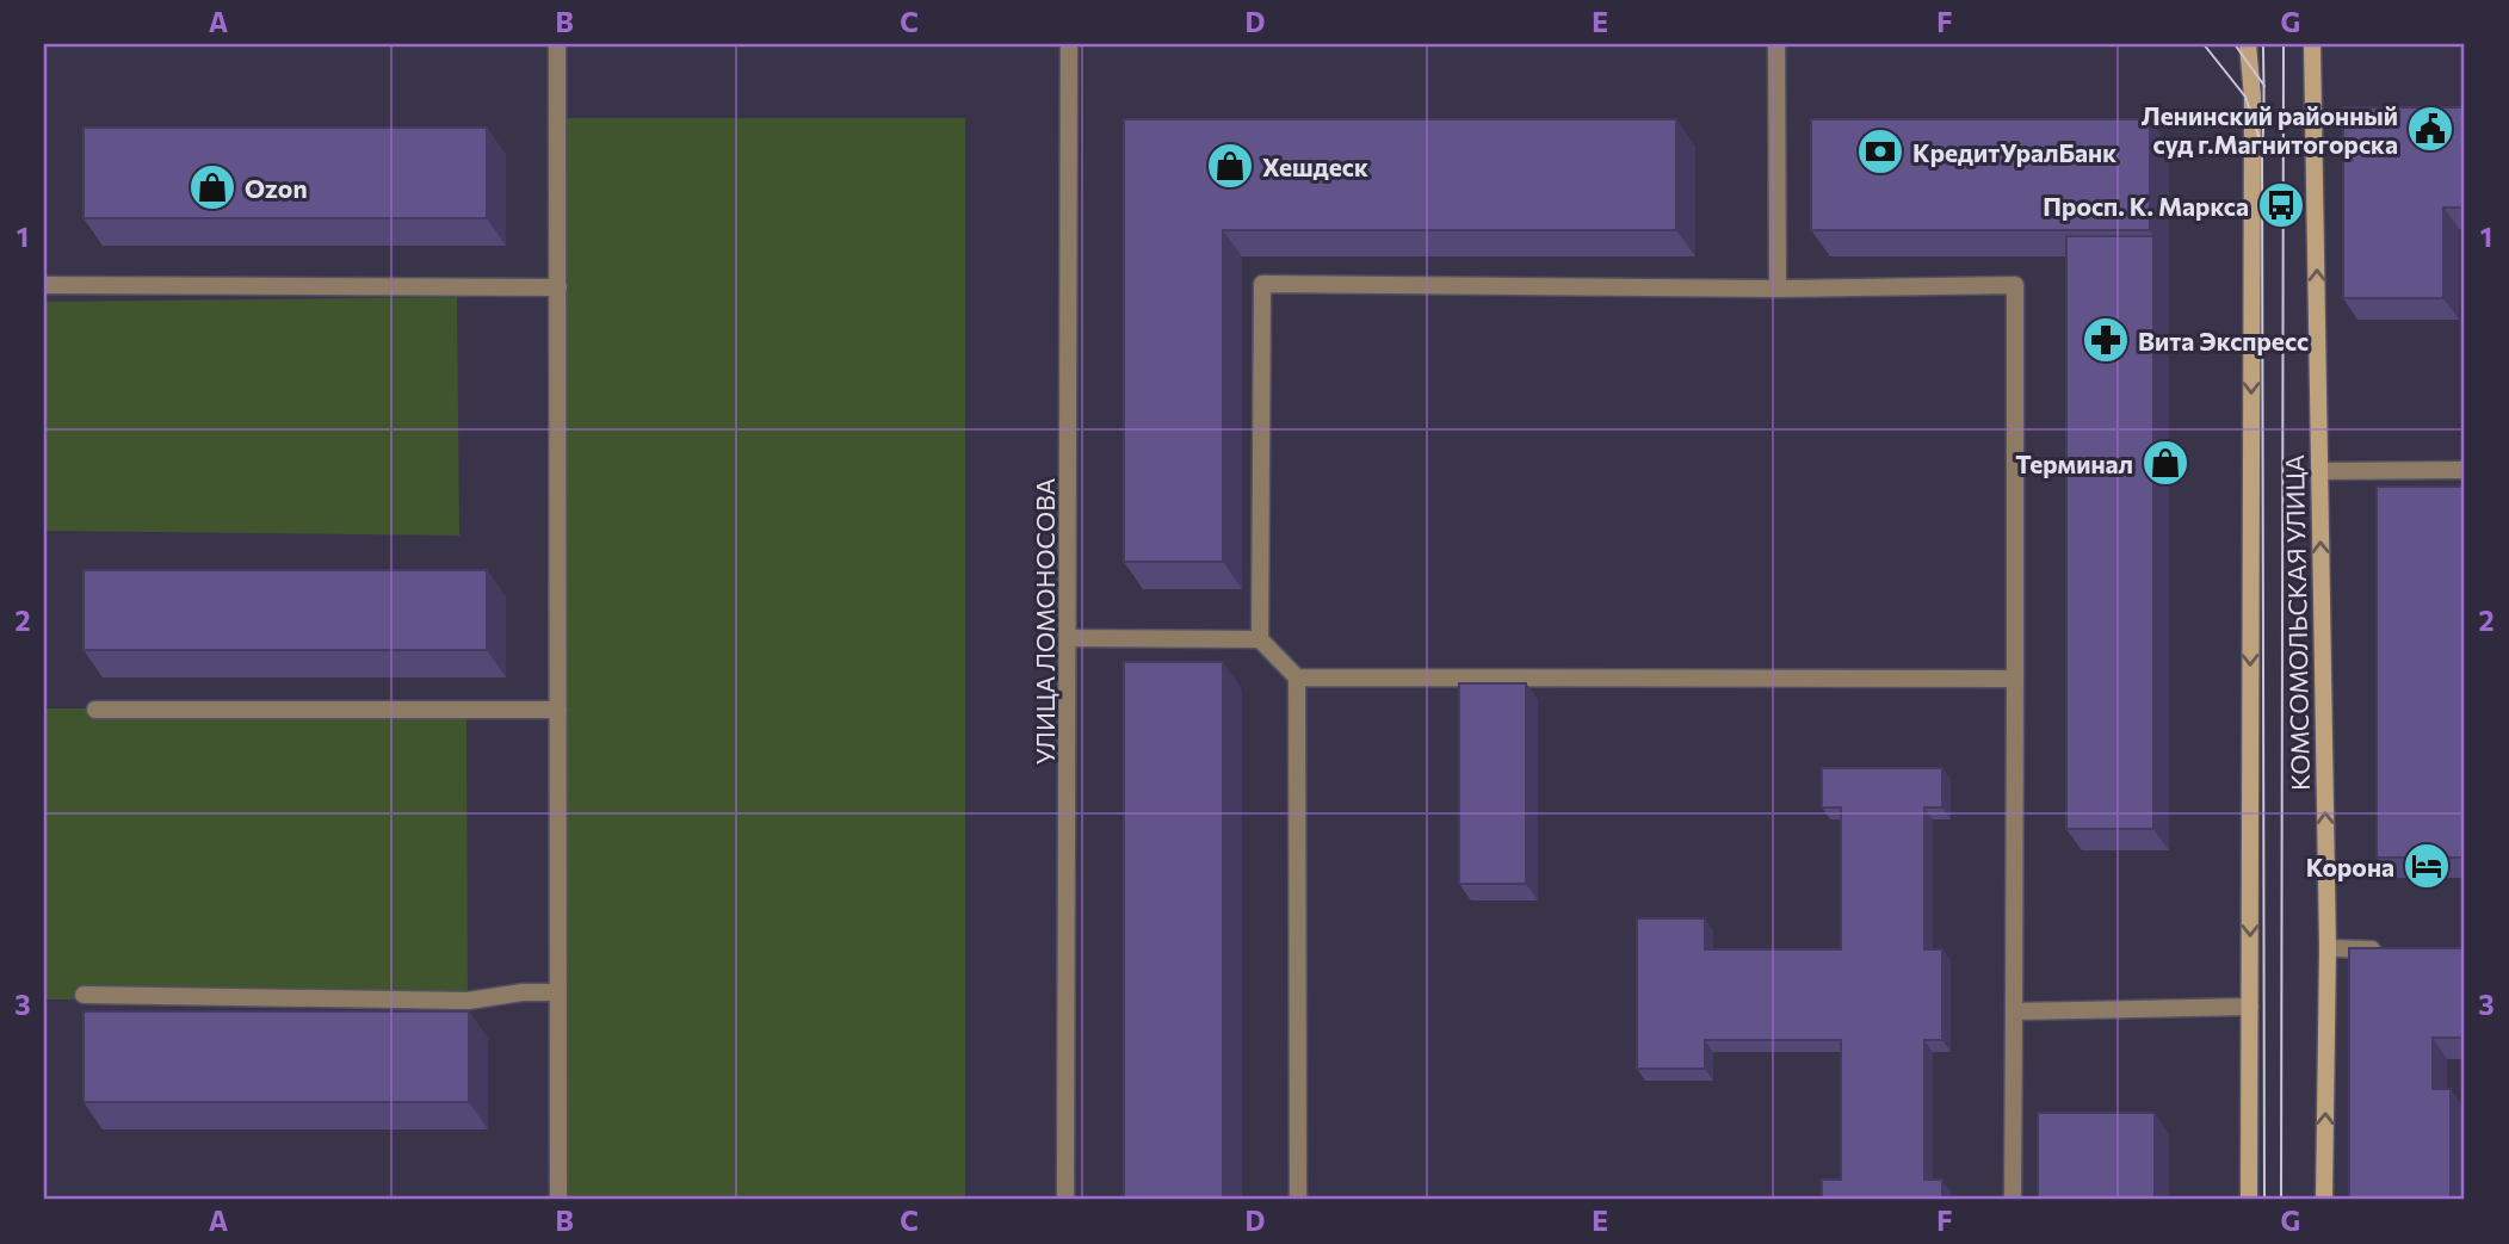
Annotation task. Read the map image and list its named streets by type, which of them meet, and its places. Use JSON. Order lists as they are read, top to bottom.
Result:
{
  "streets": {
    "main road": ["КОМСОМОЛЬСКАЯ УЛИЦА"],
    "street": ["УЛИЦА ЛОМОНОСОВА"]
  },
  "places": {
    "public building": ["Ленинский районный суд г.Магнитогорска"],
    "bank": ["КредитУралБанк"],
    "shop": ["Хешдеск", "Ozon", "Терминал"],
    "bus stop": ["Просп. К. Маркса"],
    "pharmacy": ["Вита Экспресс"],
    "hotel": ["Корона"]
  },
  "grid": {
    "columns": [
      "A",
      "B",
      "C",
      "D",
      "E",
      "F",
      "G"
    ],
    "rows": ["1", "2", "3"]
  }
}
